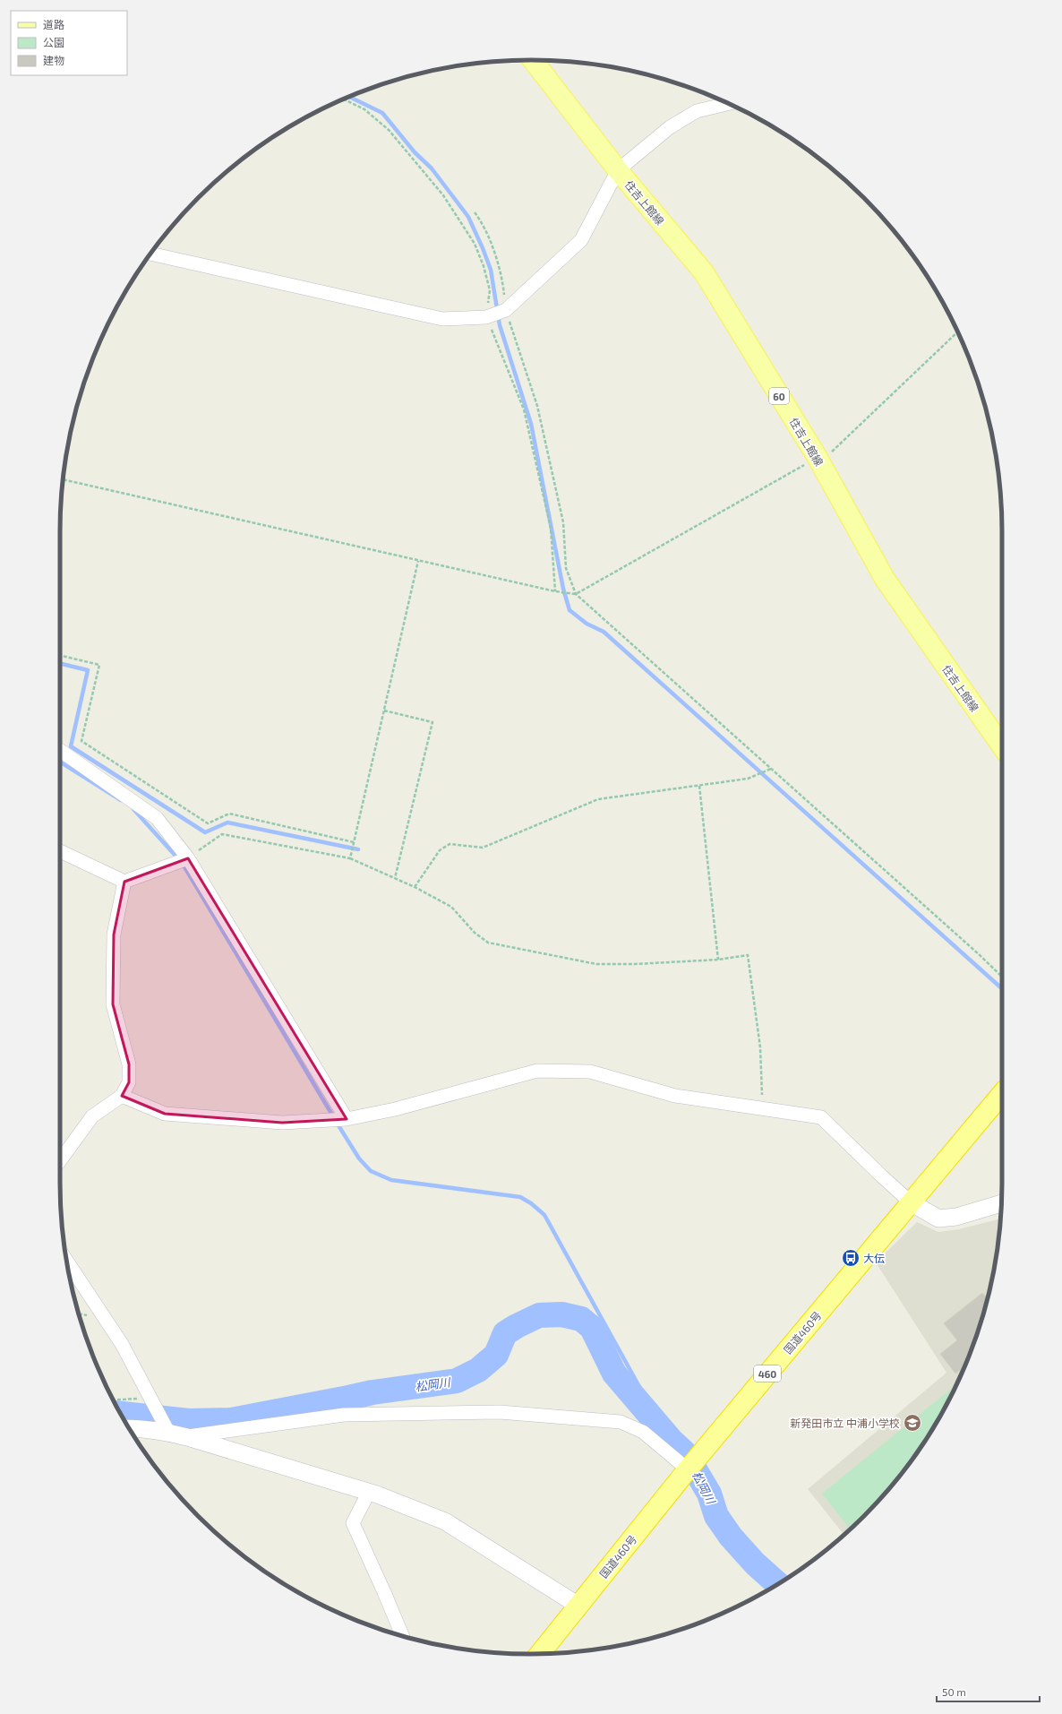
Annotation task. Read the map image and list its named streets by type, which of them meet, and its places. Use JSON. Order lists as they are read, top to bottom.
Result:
{
  "streets": {
    "highway": ["国道460号", "460"],
    "main road": ["住吉上館線", "60"]
  },
  "water": ["松岡川"],
  "places": {
    "bus stop": ["大伝"],
    "school or university": ["新発田市立 中浦小学校"]
  },
  "legend": ["道路", "公園", "建物"],
  "scale_bar": "50 m"
}
